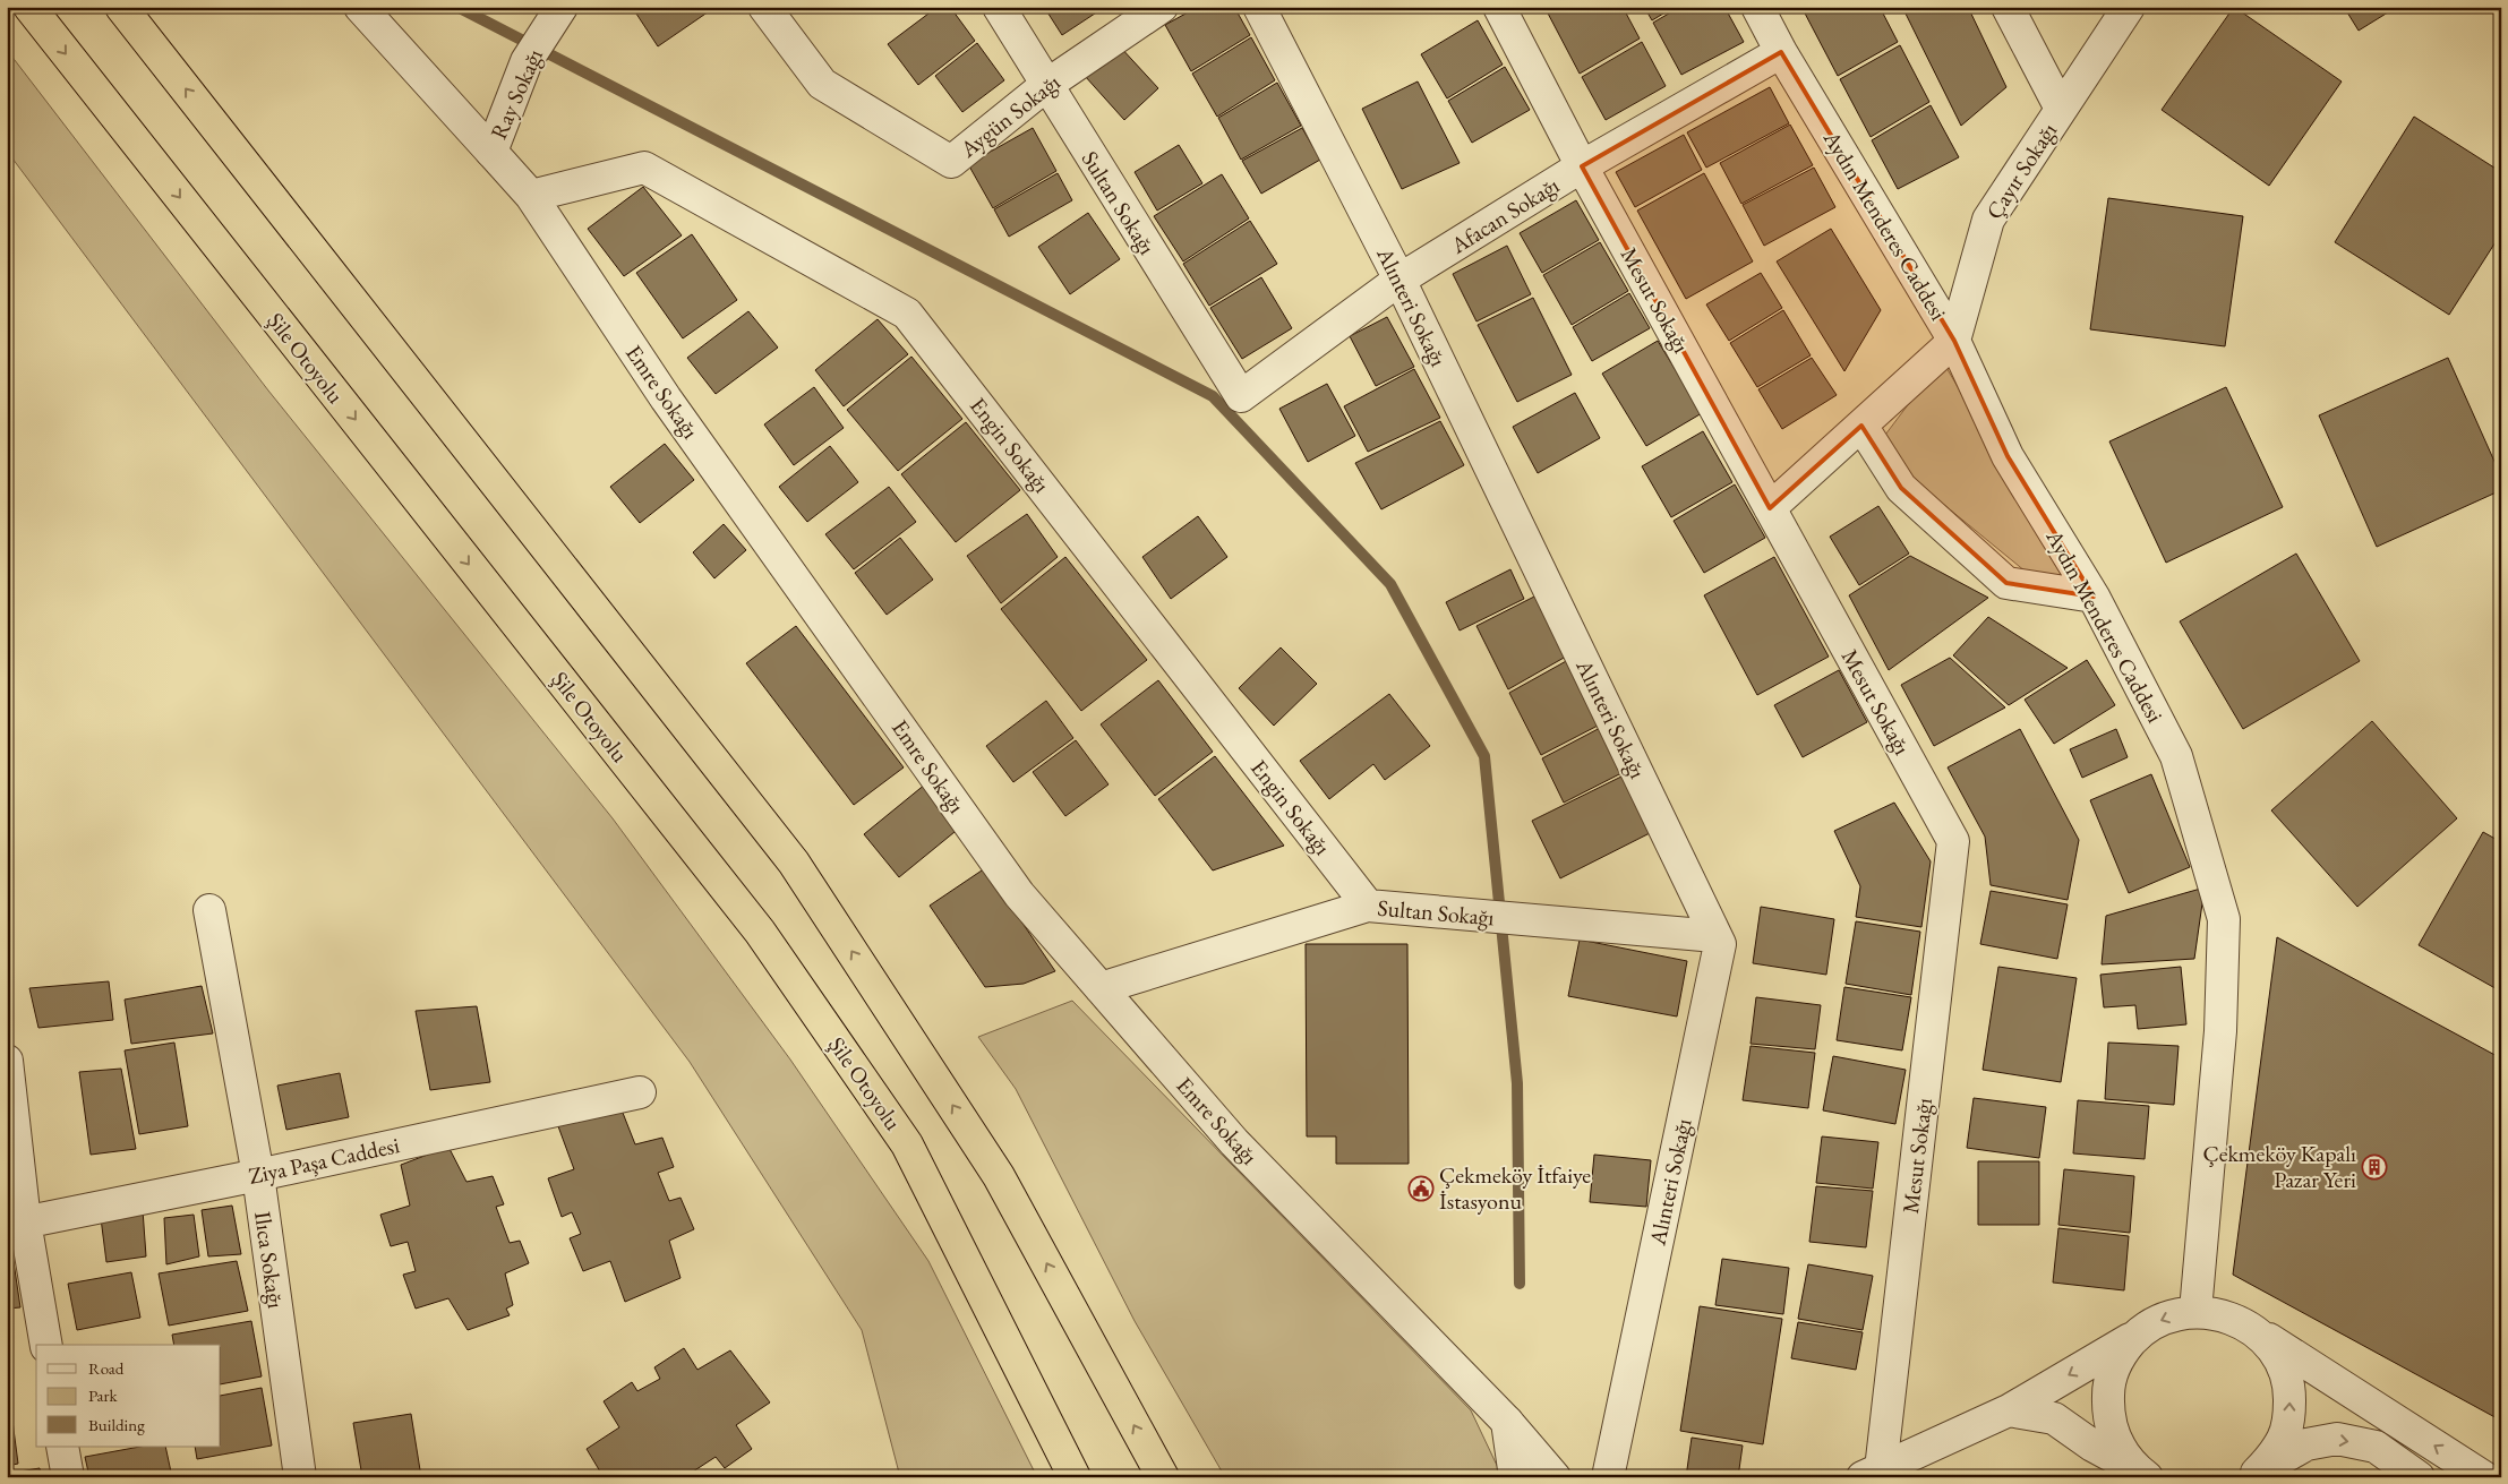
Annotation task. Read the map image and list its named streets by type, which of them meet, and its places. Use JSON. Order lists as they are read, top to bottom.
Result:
{
  "streets": {
    "highway": ["Şile Otoyolu"],
    "street": [
      "Ray Sokağı",
      "Aygün Sokağı",
      "Çayır Sokağı",
      "Sultan Sokağı",
      "Afacan Sokağı",
      "Aydın Menderes Caddesi",
      "Mesut Sokağı",
      "Alınteri Sokağı",
      "Emre Sokağı",
      "Engin Sokağı",
      "Ziya Paşa Caddesi",
      "Ilıca Sokağı"
    ]
  },
  "crossings": [
    ["Ray Sokağı", "Emre Sokağı"],
    ["Aygün Sokağı", "Sultan Sokağı"],
    ["Çayır Sokağı", "Aydın Menderes Caddesi"],
    ["Sultan Sokağı", "Afacan Sokağı"],
    ["Sultan Sokağı", "Alınteri Sokağı"],
    ["Sultan Sokağı", "Emre Sokağı"],
    ["Sultan Sokağı", "Engin Sokağı"],
    ["Afacan Sokağı", "Aydın Menderes Caddesi"],
    ["Afacan Sokağı", "Mesut Sokağı"],
    ["Afacan Sokağı", "Alınteri Sokağı"],
    ["Emre Sokağı", "Engin Sokağı"],
    ["Ziya Paşa Caddesi", "Ilıca Sokağı"]
  ],
  "places": {
    "building": ["Çekmeköy Kapalı Pazar Yeri"],
    "public building": ["Çekmeköy İtfaiye İstasyonu"]
  },
  "legend": ["Road", "Park", "Building"]
}
